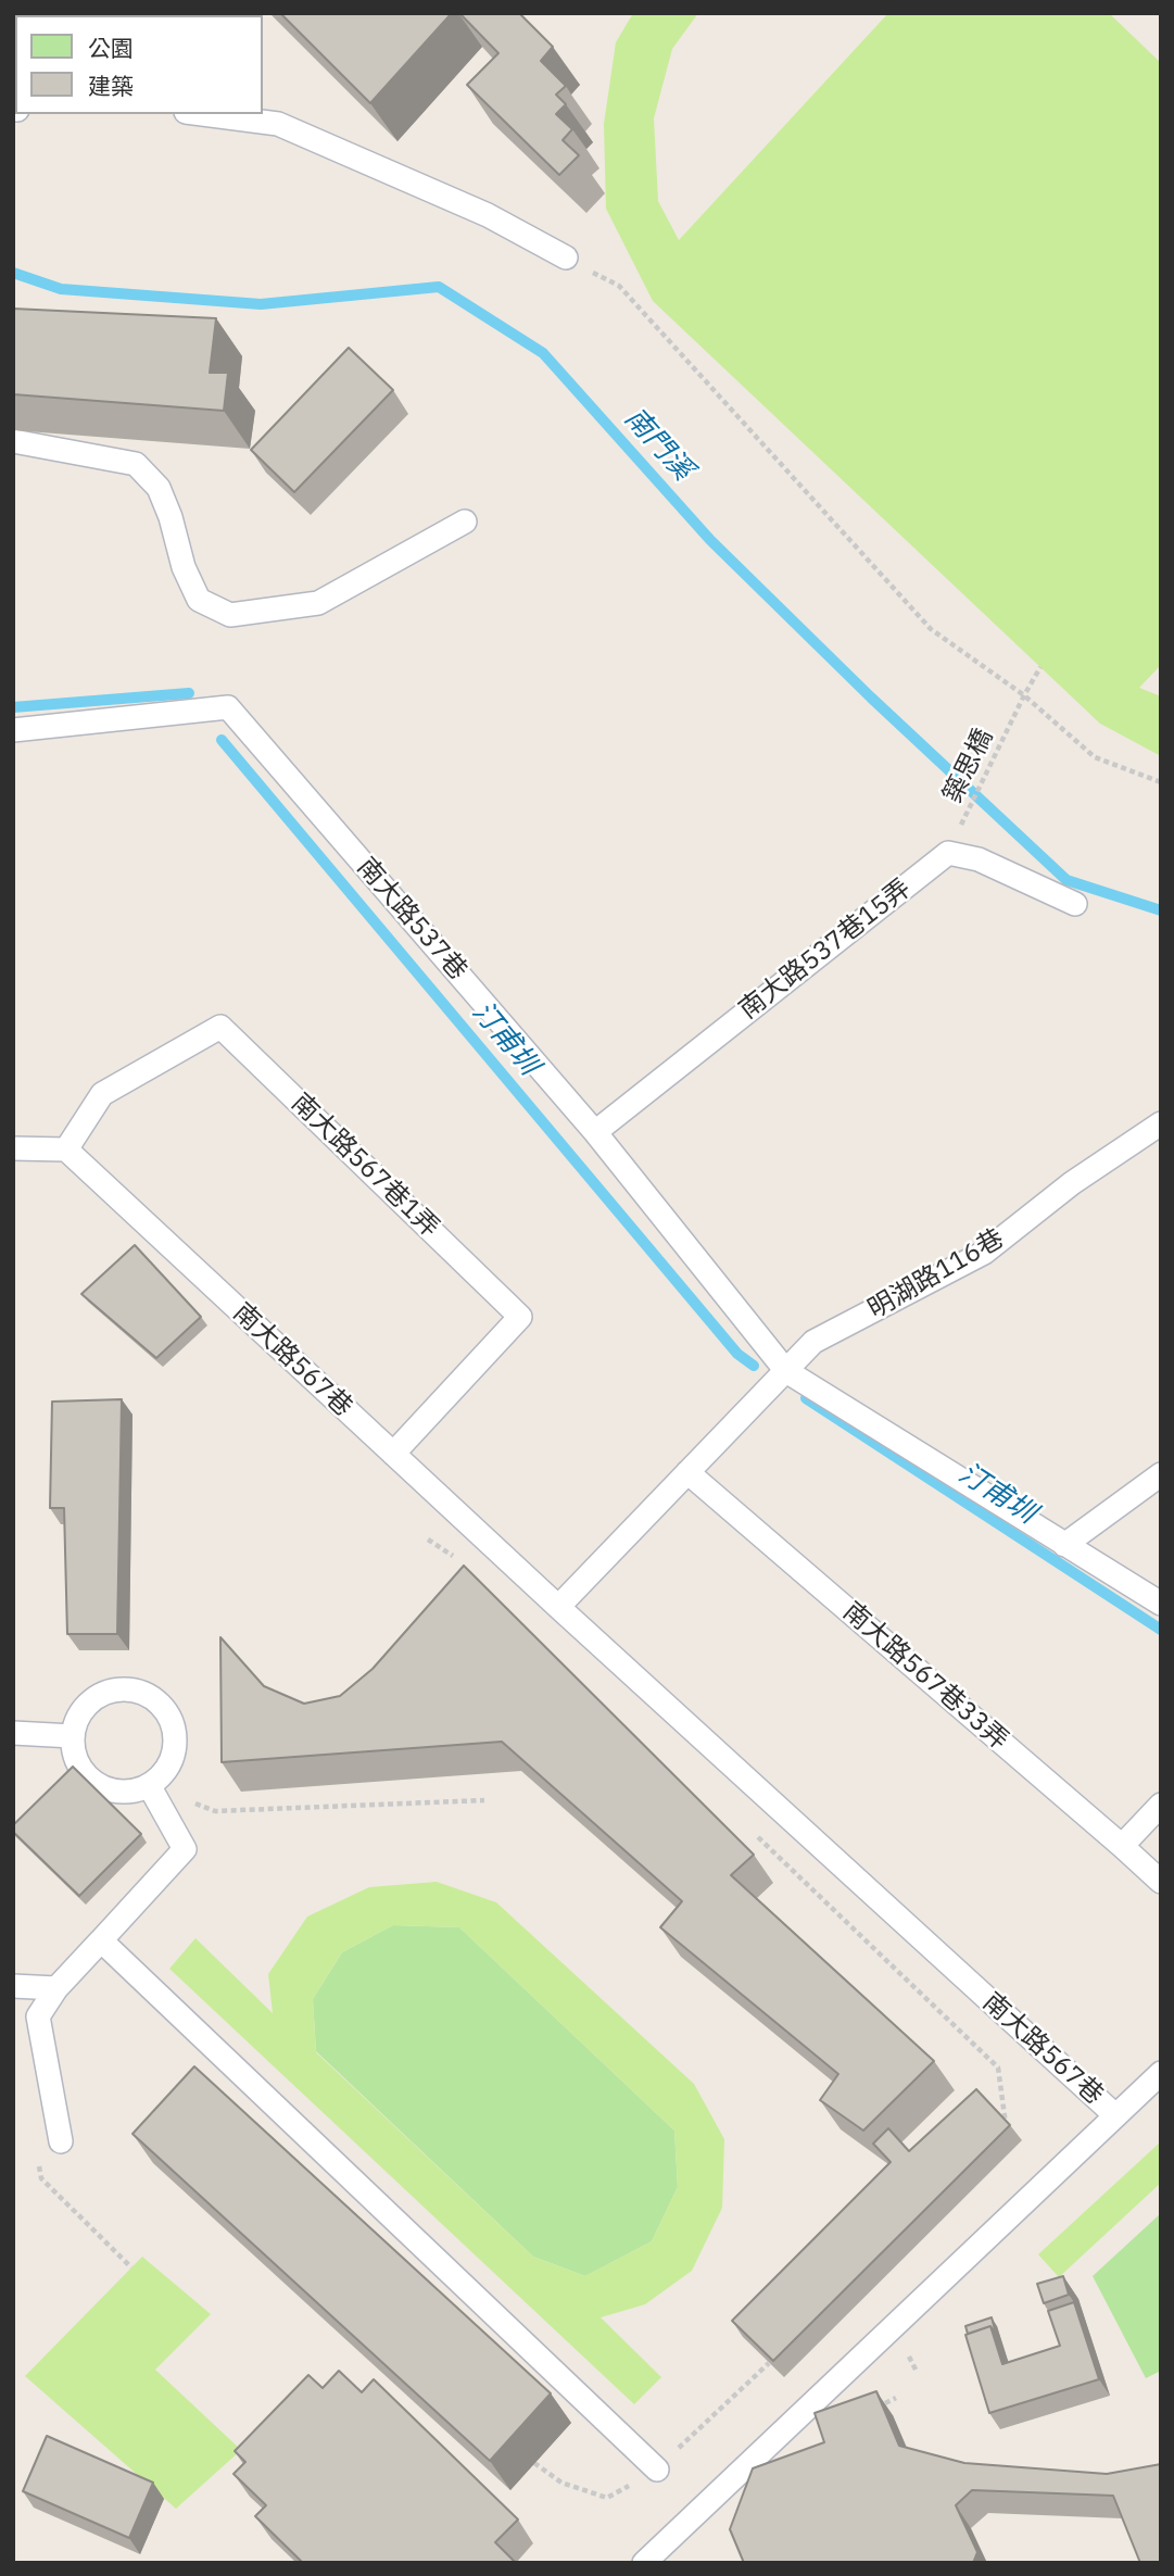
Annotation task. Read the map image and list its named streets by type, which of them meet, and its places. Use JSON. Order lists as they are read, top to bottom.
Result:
{
  "streets": {
    "lane": [
      "南大路537巷",
      "南大路537巷15弄",
      "南大路567巷1弄",
      "明湖路116巷",
      "南大路567巷",
      "南大路567巷33弄"
    ],
    "path": ["築思橋"]
  },
  "crossings": [
    ["築思橋", "南大路537巷15弄"],
    ["南大路537巷", "南大路537巷15弄"],
    ["南大路537巷", "明湖路116巷"],
    ["南大路567巷1弄", "南大路567巷"]
  ],
  "water": ["南門溪", "汀甫圳"],
  "legend": ["公園", "建築"]
}
